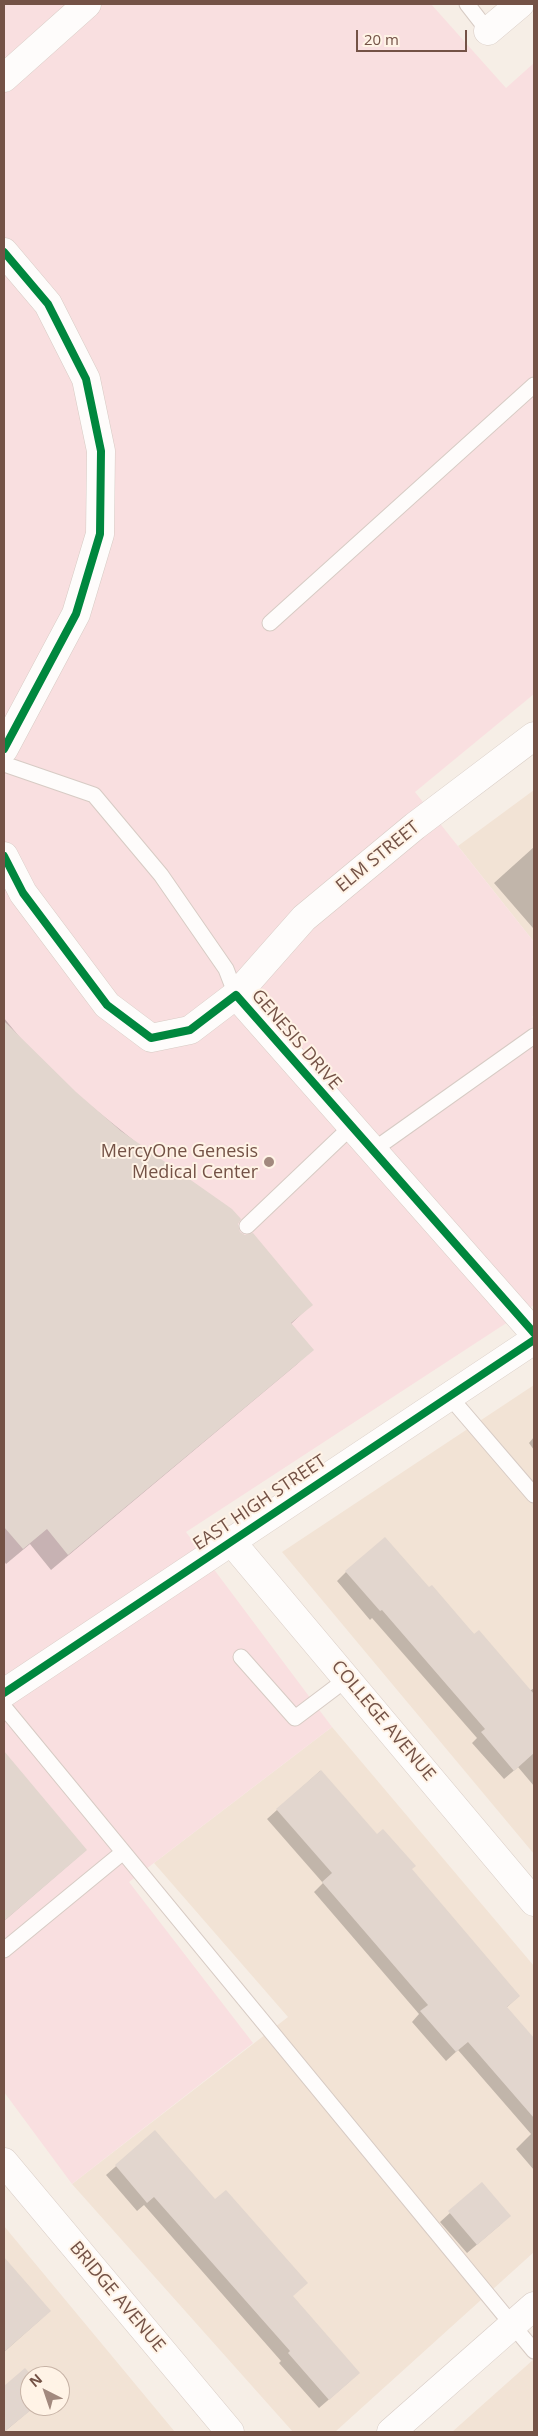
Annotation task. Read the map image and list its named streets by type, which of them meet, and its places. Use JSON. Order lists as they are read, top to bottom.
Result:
{
  "streets": {
    "street": [
      "ELM STREET",
      "GENESIS DRIVE",
      "EAST HIGH STREET",
      "COLLEGE AVENUE",
      "BRIDGE AVENUE"
    ]
  },
  "crossings": [
    ["ELM STREET", "GENESIS DRIVE"],
    ["EAST HIGH STREET", "COLLEGE AVENUE"]
  ],
  "places": ["MercyOne Genesis Medical Center"],
  "scale_bar": "20 m",
  "north": "top left"
}
